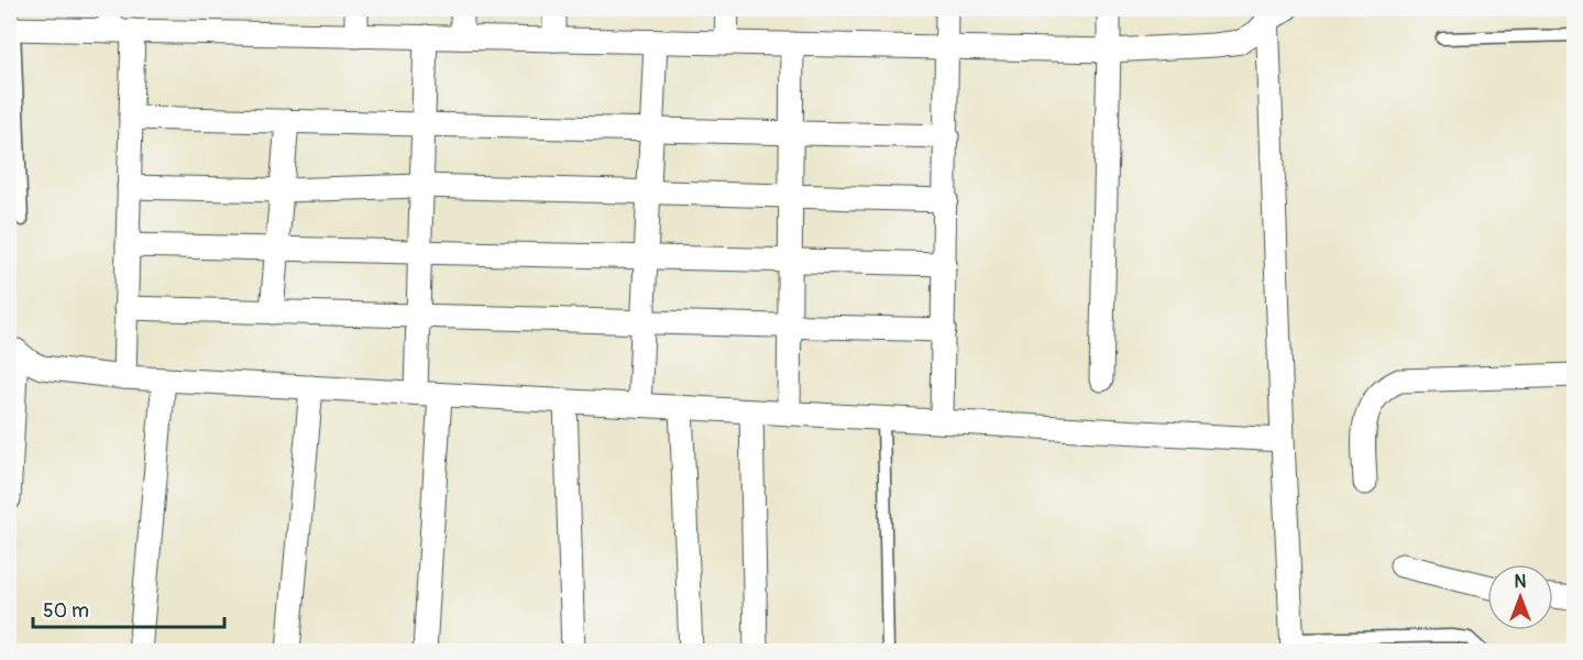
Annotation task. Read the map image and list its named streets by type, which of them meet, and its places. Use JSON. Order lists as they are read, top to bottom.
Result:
{
  "scale_bar": "50 m",
  "north": "top"
}
